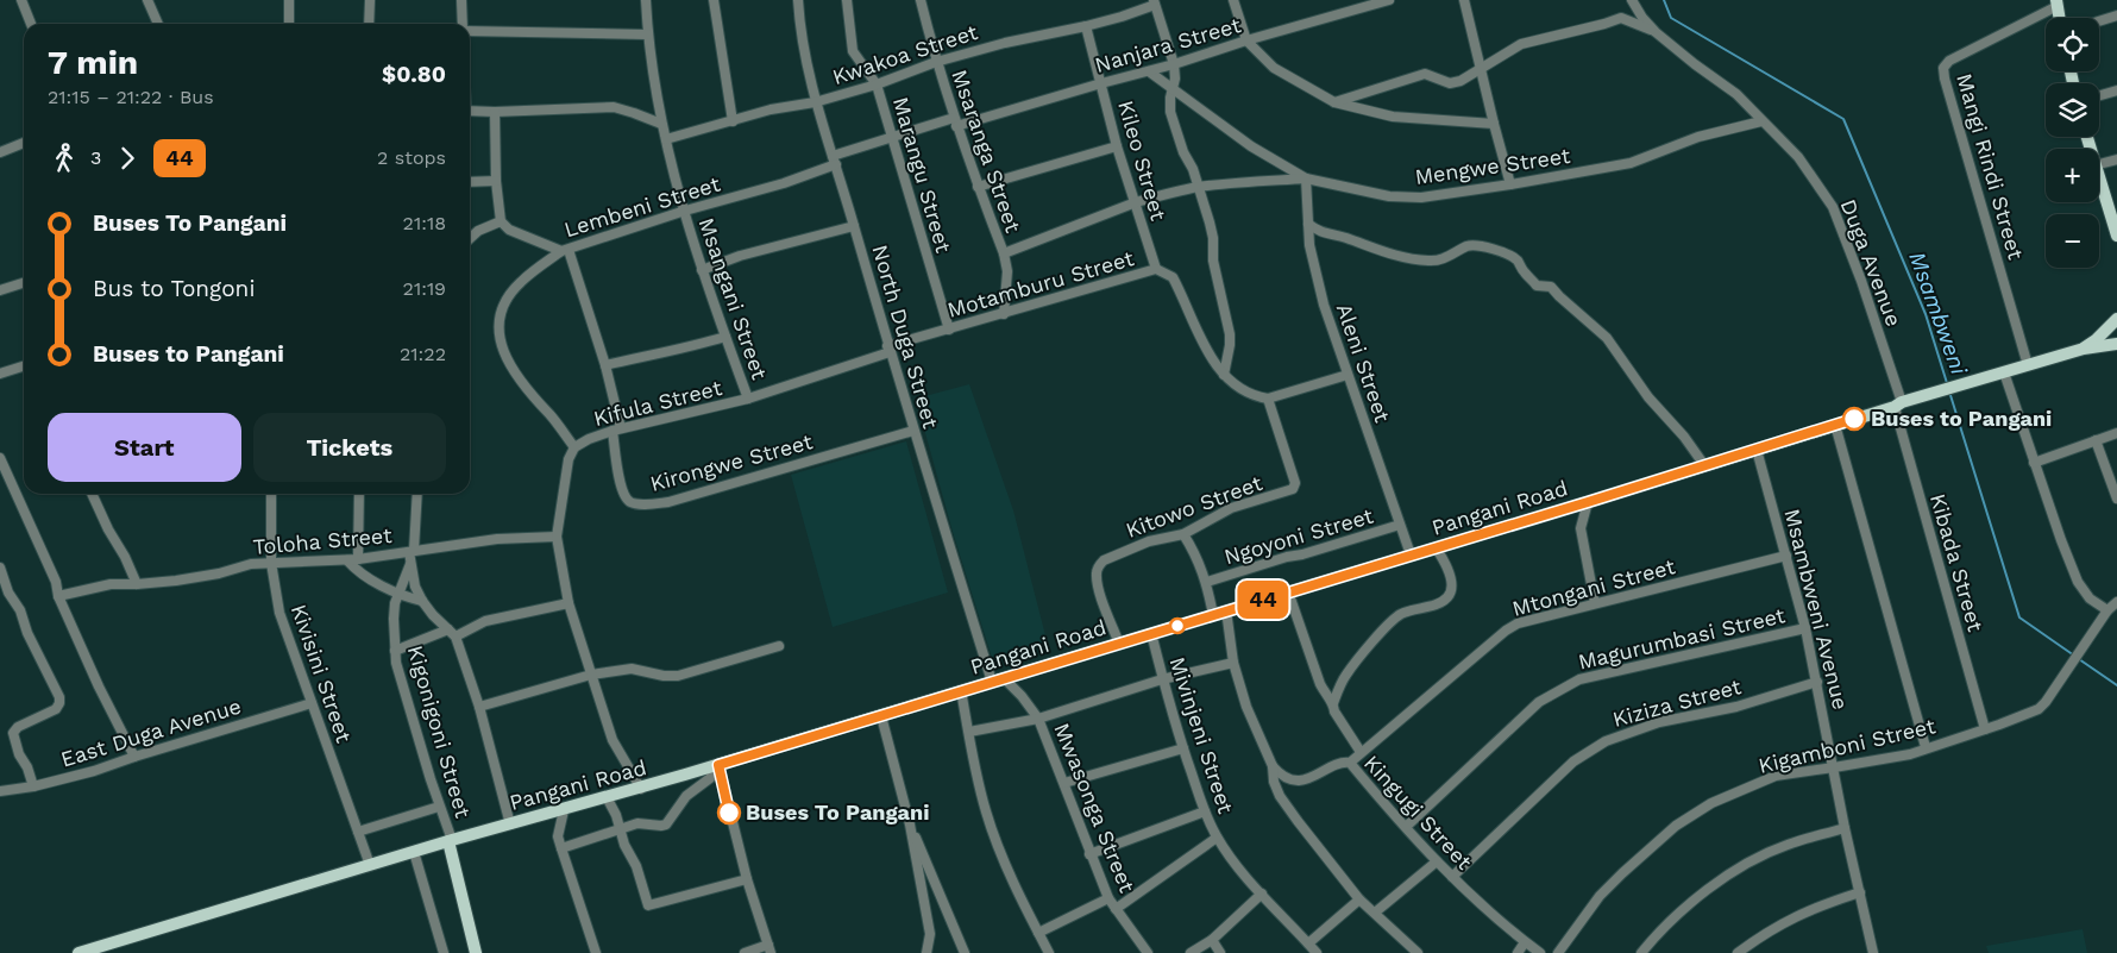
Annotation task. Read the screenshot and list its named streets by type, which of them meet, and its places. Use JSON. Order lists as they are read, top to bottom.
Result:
{
  "streets": {
    "main road": ["Pangani Road"],
    "street": [
      "Nanjara Street",
      "Kwakoa Street",
      "Msaranga Street",
      "Kileo Street",
      "Mengwe Street",
      "Mangi Rindi Street",
      "Marangu Street",
      "Lembeni Street",
      "Duga Avenue",
      "Motamburu Street",
      "Msangani Street",
      "North Duga Street",
      "Aleni Street",
      "Kifula Street",
      "Kirongwe Street",
      "Kitowo Street",
      "Ngoyoni Street",
      "Toloha Street",
      "Kibada Street",
      "Mtongani Street",
      "Msambweni Avenue",
      "Magurumbasi Street",
      "Kivisini Street",
      "Kiziza Street",
      "Kigonigoni Street",
      "East Duga Avenue",
      "Mivinjeni Street",
      "Kigamboni Street",
      "Mwasonga Street",
      "Kingugi Street"
    ]
  },
  "crossings": [
    ["Nanjara Street", "Msaranga Street"],
    ["Nanjara Street", "Kileo Street"],
    ["Nanjara Street", "Mengwe Street"],
    ["Nanjara Street", "Marangu Street"],
    ["Nanjara Street", "Lembeni Street"],
    ["Kwakoa Street", "Msaranga Street"],
    ["Kwakoa Street", "Kileo Street"],
    ["Kwakoa Street", "Marangu Street"],
    ["Kwakoa Street", "Msangani Street"],
    ["Kwakoa Street", "North Duga Street"],
    ["Msaranga Street", "Motamburu Street"],
    ["Kileo Street", "Motamburu Street"],
    ["Mengwe Street", "Duga Avenue"],
    ["Mengwe Street", "Aleni Street"],
    ["Mangi Rindi Street", "Pangani Road"],
    ["Marangu Street", "Lembeni Street"],
    ["Marangu Street", "Motamburu Street"],
    ["Lembeni Street", "Msangani Street"],
    ["Lembeni Street", "North Duga Street"],
    ["Duga Avenue", "Pangani Road"],
    ["Duga Avenue", "Kibada Street"],
    ["Motamburu Street", "North Duga Street"],
    ["Motamburu Street", "Kifula Street"],
    ["Motamburu Street", "Kitowo Street"],
    ["Msangani Street", "Kifula Street"],
    ["North Duga Street", "Kifula Street"],
    ["North Duga Street", "Kirongwe Street"],
    ["North Duga Street", "Pangani Road"],
    ["Aleni Street", "Pangani Road"],
    ["Aleni Street", "Ngoyoni Street"],
    ["Kifula Street", "Kirongwe Street"],
    ["Kifula Street", "Pangani Road"],
    ["Kifula Street", "Toloha Street"],
    ["Kitowo Street", "Pangani Road"],
    ["Kitowo Street", "Ngoyoni Street"],
    ["Pangani Road", "Ngoyoni Street"],
    ["Pangani Road", "Kibada Street"],
    ["Pangani Road", "Msambweni Avenue"],
    ["Pangani Road", "Kivisini Street"],
    ["Pangani Road", "Kigonigoni Street"],
    ["Pangani Road", "Mivinjeni Street"],
    ["Pangani Road", "Mwasonga Street"],
    ["Toloha Street", "Kivisini Street"],
    ["Kibada Street", "Kigamboni Street"],
    ["Mtongani Street", "Msambweni Avenue"],
    ["Mtongani Street", "Kingugi Street"],
    ["Msambweni Avenue", "Magurumbasi Street"],
    ["Msambweni Avenue", "Kiziza Street"],
    ["Msambweni Avenue", "Kigamboni Street"],
    ["Magurumbasi Street", "Kingugi Street"],
    ["Kivisini Street", "East Duga Avenue"],
    ["Kiziza Street", "Kingugi Street"]
  ],
  "water": ["Msambweni"],
  "places": ["Buses to Pangani", "Buses To Pangani"],
  "lines": ["bus line 44"],
  "page": {
    "on_map": "44",
    "map_buttons": ["+", "−"],
    "heading": ["7 min", "21:15 – 21:22 · Bus", "$0.80"],
    "legs": ["3", "44", "2 stops"],
    "list": [
      {
        "name": "Buses To Pangani",
        "value": "21:18"
      },
      {
        "name": "Bus to Tongoni",
        "value": "21:19"
      },
      {
        "name": "Buses to Pangani",
        "value": "21:22"
      }
    ],
    "buttons": ["Start", "Tickets"]
  }
}
